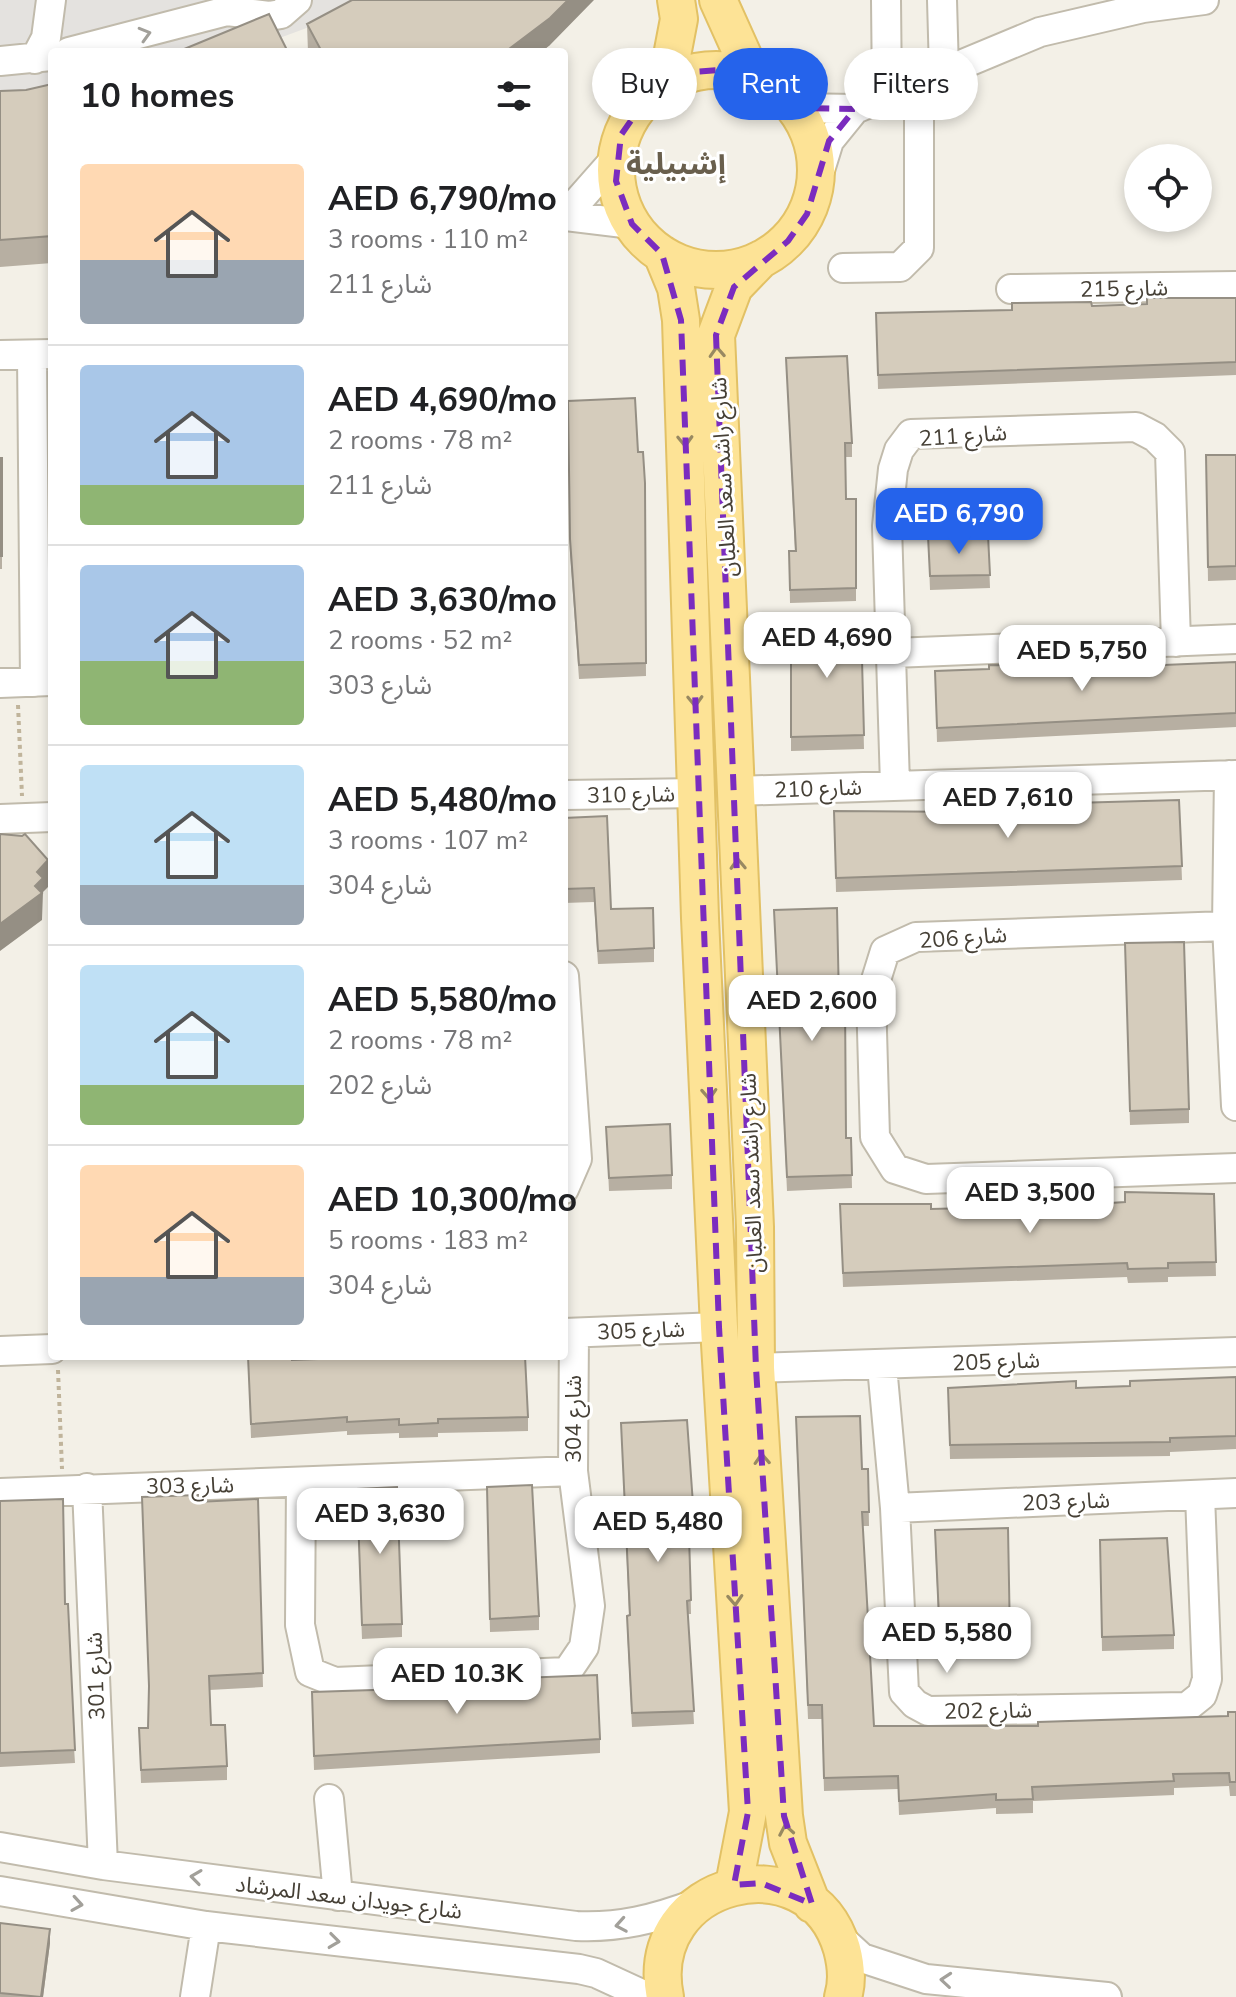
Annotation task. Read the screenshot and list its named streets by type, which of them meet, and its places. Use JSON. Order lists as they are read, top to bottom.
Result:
{
  "streets": {
    "main road": ["شارع راشد سعد العلبان"],
    "street": [
      "شارع 215",
      "شارع 211",
      "شارع 210",
      "شارع 310",
      "شارع 206",
      "شارع 305",
      "شارع 205",
      "شارع 304",
      "شارع 303",
      "شارع 203",
      "شارع 301",
      "شارع 202",
      "شارع جويدان سعد المرشاد"
    ]
  },
  "crossings": [
    ["شارع 211", "شارع 210"],
    ["شارع راشد سعد العلبان", "شارع 210"],
    ["شارع راشد سعد العلبان", "شارع 310"],
    ["شارع راشد سعد العلبان", "شارع 305"],
    ["شارع راشد سعد العلبان", "شارع 205"],
    ["شارع 305", "شارع 304"],
    ["شارع 205", "شارع 202"],
    ["شارع 304", "شارع 303"],
    ["شارع 303", "شارع 301"],
    ["شارع 203", "شارع 202"],
    ["شارع 301", "شارع جويدان سعد المرشاد"]
  ],
  "districts": ["إشبيلية"],
  "page": {
    "chip": ["Buy", "Rent", "Filters"],
    "heading": "10 homes",
    "list": [
      {
        "name": "AED 6,790/mo",
        "note": "3 rooms · 110 m² · شارع 211"
      },
      {
        "name": "AED 4,690/mo",
        "note": "2 rooms · 78 m² · شارع 211"
      },
      {
        "name": "AED 3,630/mo",
        "note": "2 rooms · 52 m² · شارع 303"
      },
      {
        "name": "AED 5,480/mo",
        "note": "3 rooms · 107 m² · شارع 304"
      },
      {
        "name": "AED 5,580/mo",
        "note": "2 rooms · 78 m² · شارع 202"
      },
      {
        "name": "AED 10,300/mo",
        "note": "5 rooms · 183 m² · شارع 304"
      }
    ],
    "price": [
      "AED 6,790",
      "AED 4,690",
      "AED 5,750",
      "AED 7,610",
      "AED 2,600",
      "AED 3,500",
      "AED 3,630",
      "AED 5,480",
      "AED 5,580",
      "AED 10.3K"
    ]
  }
}
